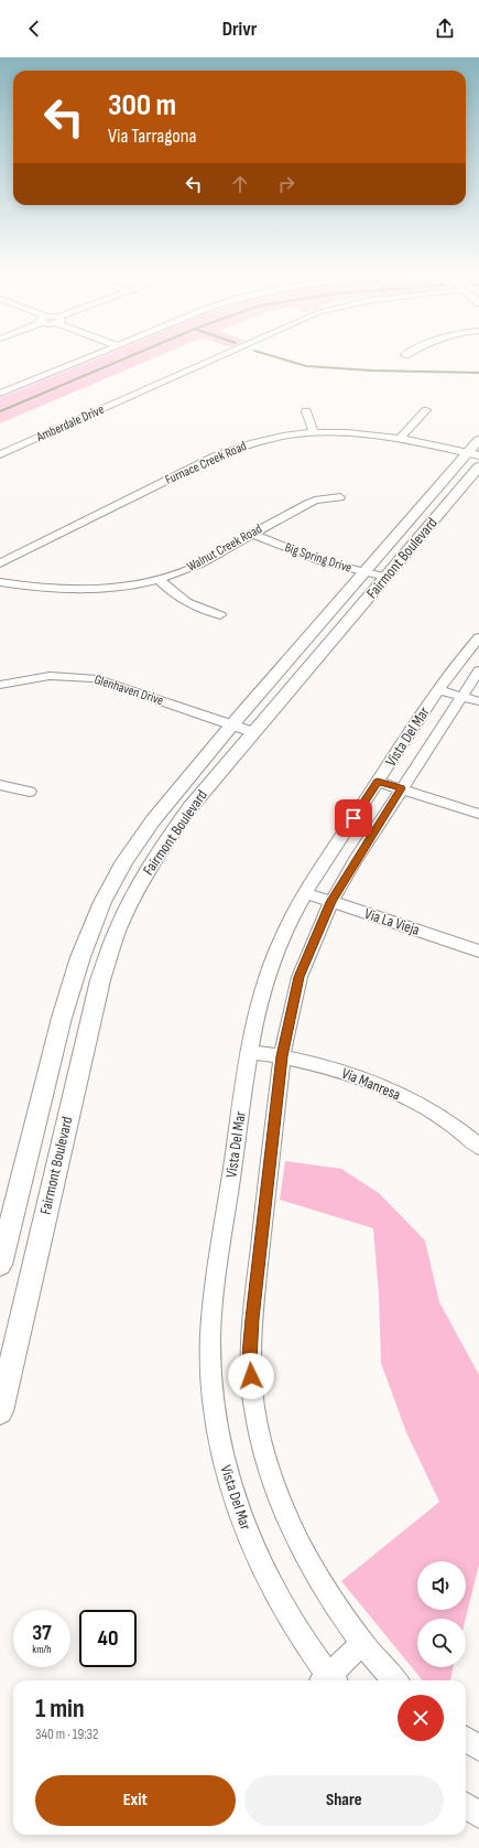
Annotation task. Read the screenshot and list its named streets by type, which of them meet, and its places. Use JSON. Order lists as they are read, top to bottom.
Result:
{
  "streets": {
    "main road": ["Fairmont Boulevard"],
    "street": [
      "Amberdale Drive",
      "Furnace Creek Road",
      "Walnut Creek Road",
      "Big Spring Drive",
      "Glenhaven Drive",
      "Vista Del Mar",
      "Via La Vieja",
      "Via Manresa"
    ]
  },
  "crossings": [
    ["Furnace Creek Road", "Fairmont Boulevard"],
    ["Walnut Creek Road", "Big Spring Drive"],
    ["Big Spring Drive", "Fairmont Boulevard"],
    ["Fairmont Boulevard", "Glenhaven Drive"],
    ["Vista Del Mar", "Via La Vieja"],
    ["Vista Del Mar", "Via Manresa"]
  ],
  "page": {
    "header": "Drivr",
    "turn": ["300 m", "Via Tarragona"],
    "speed": "37 km/h",
    "limit": "40",
    "heading": ["1 min", "340 m · 19:32"],
    "buttons": ["Exit", "Share"]
  }
}
